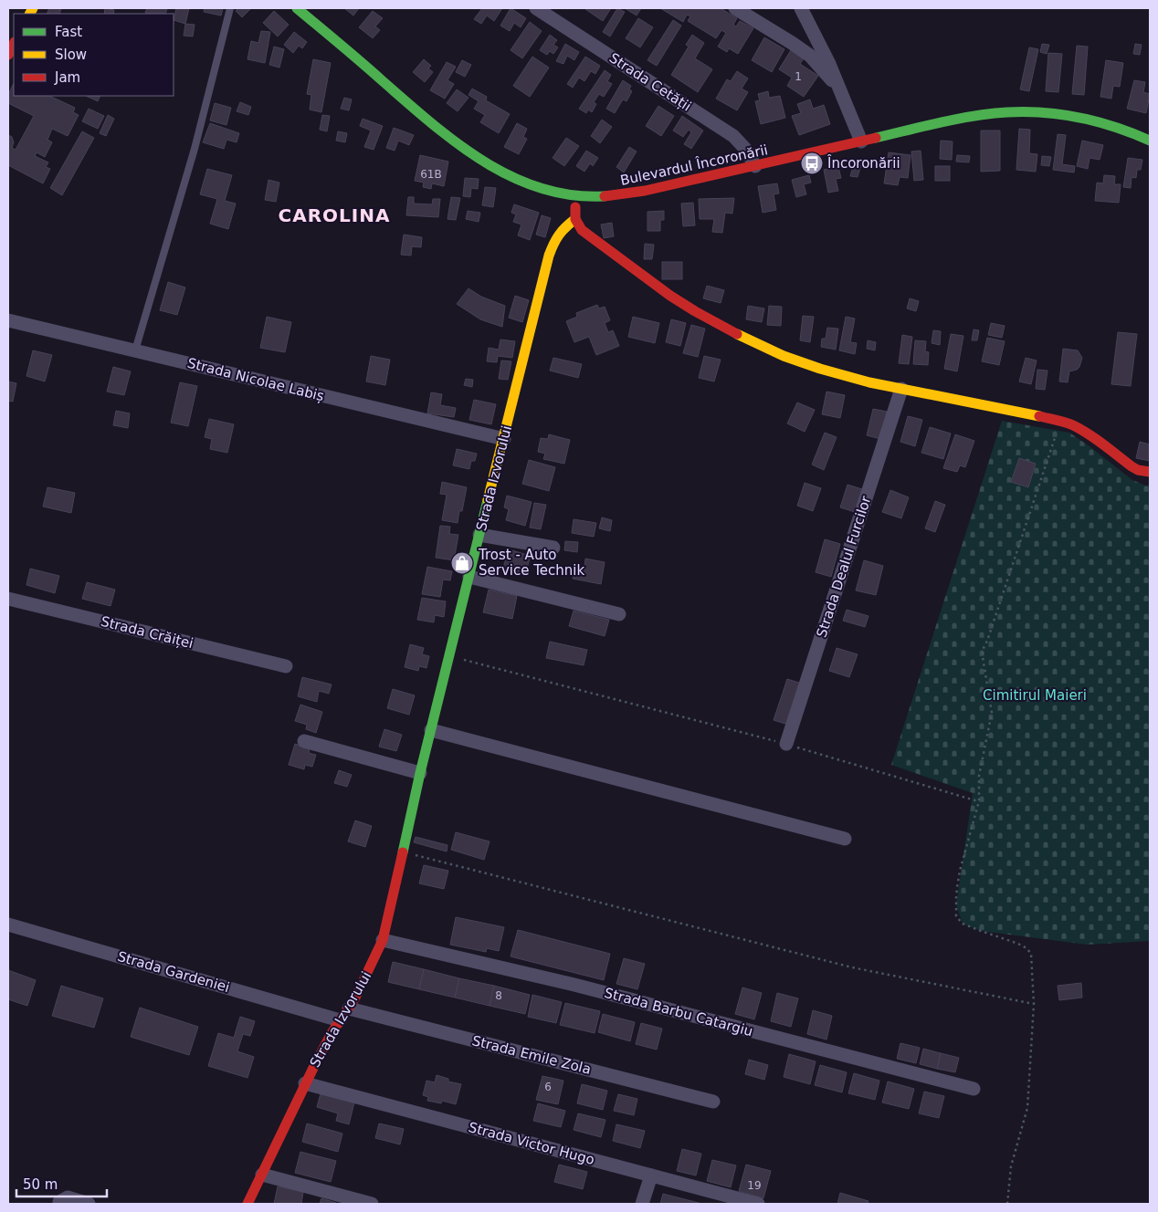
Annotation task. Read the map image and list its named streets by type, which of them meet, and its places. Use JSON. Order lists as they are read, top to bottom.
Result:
{
  "streets": {
    "street": [
      "Strada Cetății",
      "Bulevardul Încoronării",
      "Strada Nicolae Labiș",
      "Strada Izvorului",
      "Strada Dealul Furcilor",
      "Strada Crăiței",
      "Strada Gardeniei",
      "Strada Barbu Catargiu",
      "Strada Emile Zola",
      "Strada Victor Hugo"
    ]
  },
  "crossings": [
    ["Strada Cetății", "Bulevardul Încoronării"],
    ["Strada Nicolae Labiș", "Strada Izvorului"],
    ["Strada Izvorului", "Strada Gardeniei"],
    ["Strada Izvorului", "Strada Barbu Catargiu"],
    ["Strada Izvorului", "Strada Emile Zola"],
    ["Strada Izvorului", "Strada Victor Hugo"]
  ],
  "districts": ["CAROLINA"],
  "parks": ["Cimitirul Maieri"],
  "places": {
    "bus stop": ["Încoronării"],
    "shop": ["Trost - Auto Service Technik"]
  },
  "house_numbers": [
    "1",
    "61B",
    "8",
    "6",
    "19"
  ],
  "legend": ["Fast", "Slow", "Jam"],
  "scale_bar": "50 m"
}
